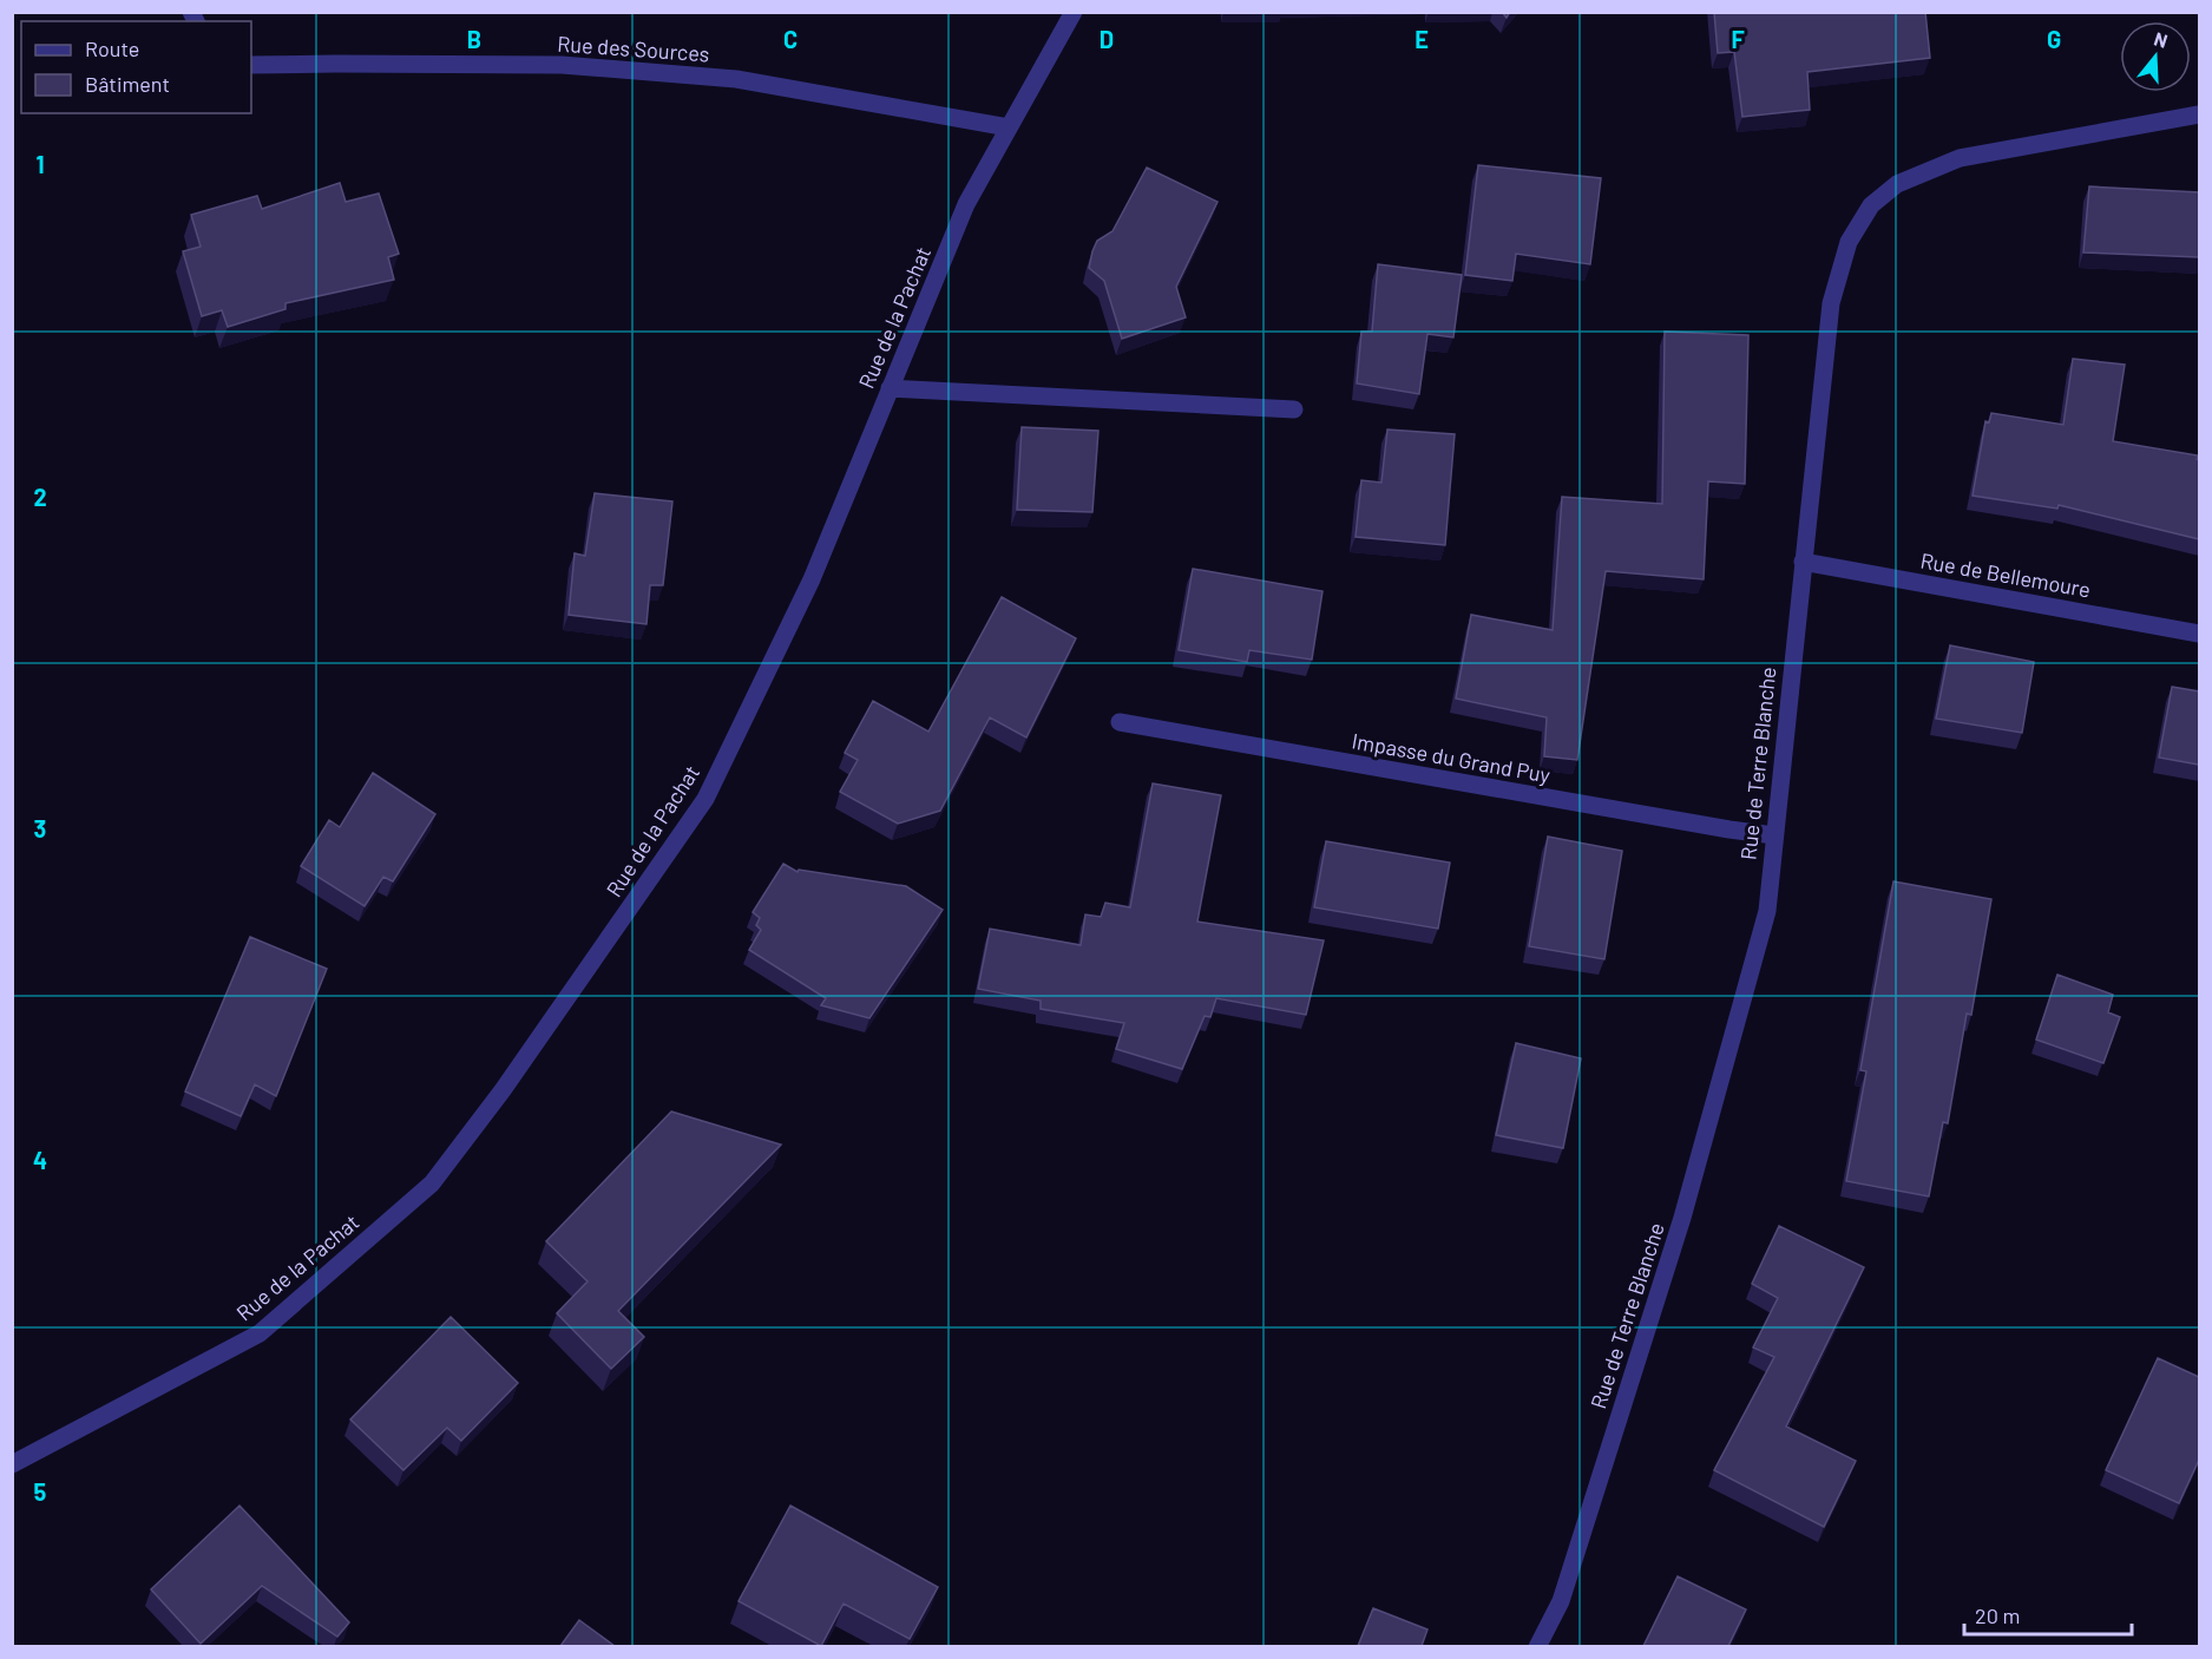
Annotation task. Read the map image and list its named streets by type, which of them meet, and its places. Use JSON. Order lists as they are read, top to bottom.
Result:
{
  "streets": {
    "street": [
      "Rue des Sources",
      "Rue de la Pachat",
      "Rue de Bellemoure",
      "Impasse du Grand Puy",
      "Rue de Terre Blanche"
    ]
  },
  "crossings": [
    ["Rue des Sources", "Rue de la Pachat"],
    ["Rue de Bellemoure", "Rue de Terre Blanche"],
    ["Impasse du Grand Puy", "Rue de Terre Blanche"]
  ],
  "legend": ["Route", "Bâtiment"],
  "scale_bar": "20 m",
  "north": "top",
  "grid": {
    "columns": [
      "B",
      "C",
      "D",
      "E",
      "F",
      "G"
    ],
    "rows": [
      "1",
      "2",
      "3",
      "4",
      "5"
    ]
  }
}
